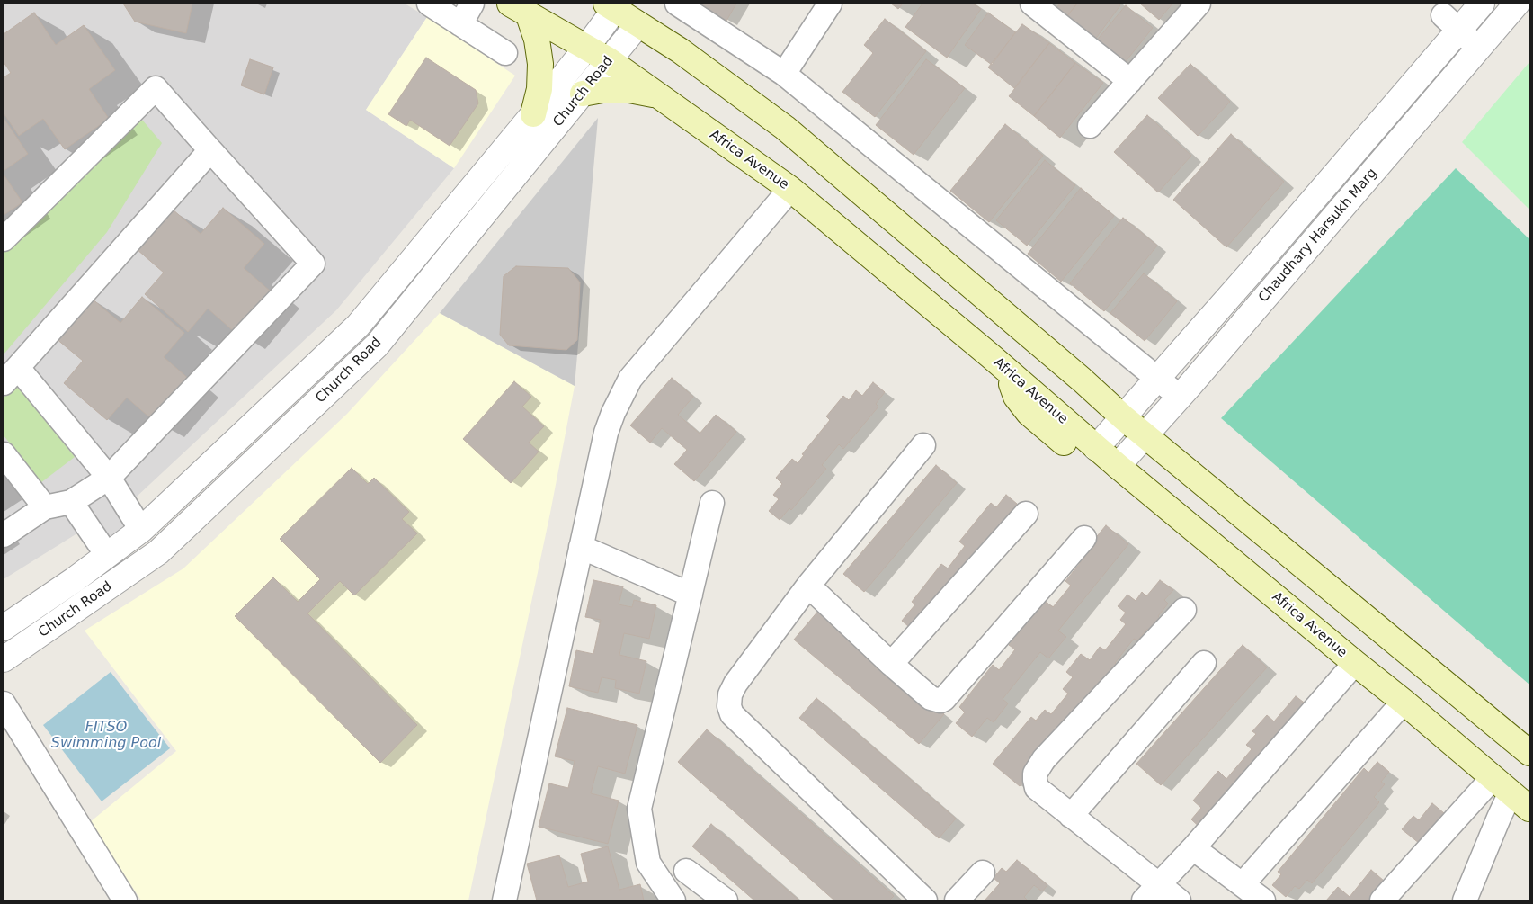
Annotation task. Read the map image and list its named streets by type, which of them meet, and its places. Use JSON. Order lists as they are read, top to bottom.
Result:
{
  "streets": {
    "main road": ["Africa Avenue"],
    "street": ["Church Road", "Chaudhary Harsukh Marg"]
  },
  "crossings": [
    ["Church Road", "Africa Avenue"],
    ["Africa Avenue", "Chaudhary Harsukh Marg"]
  ],
  "water": ["FITSO Swimming Pool"]
}
